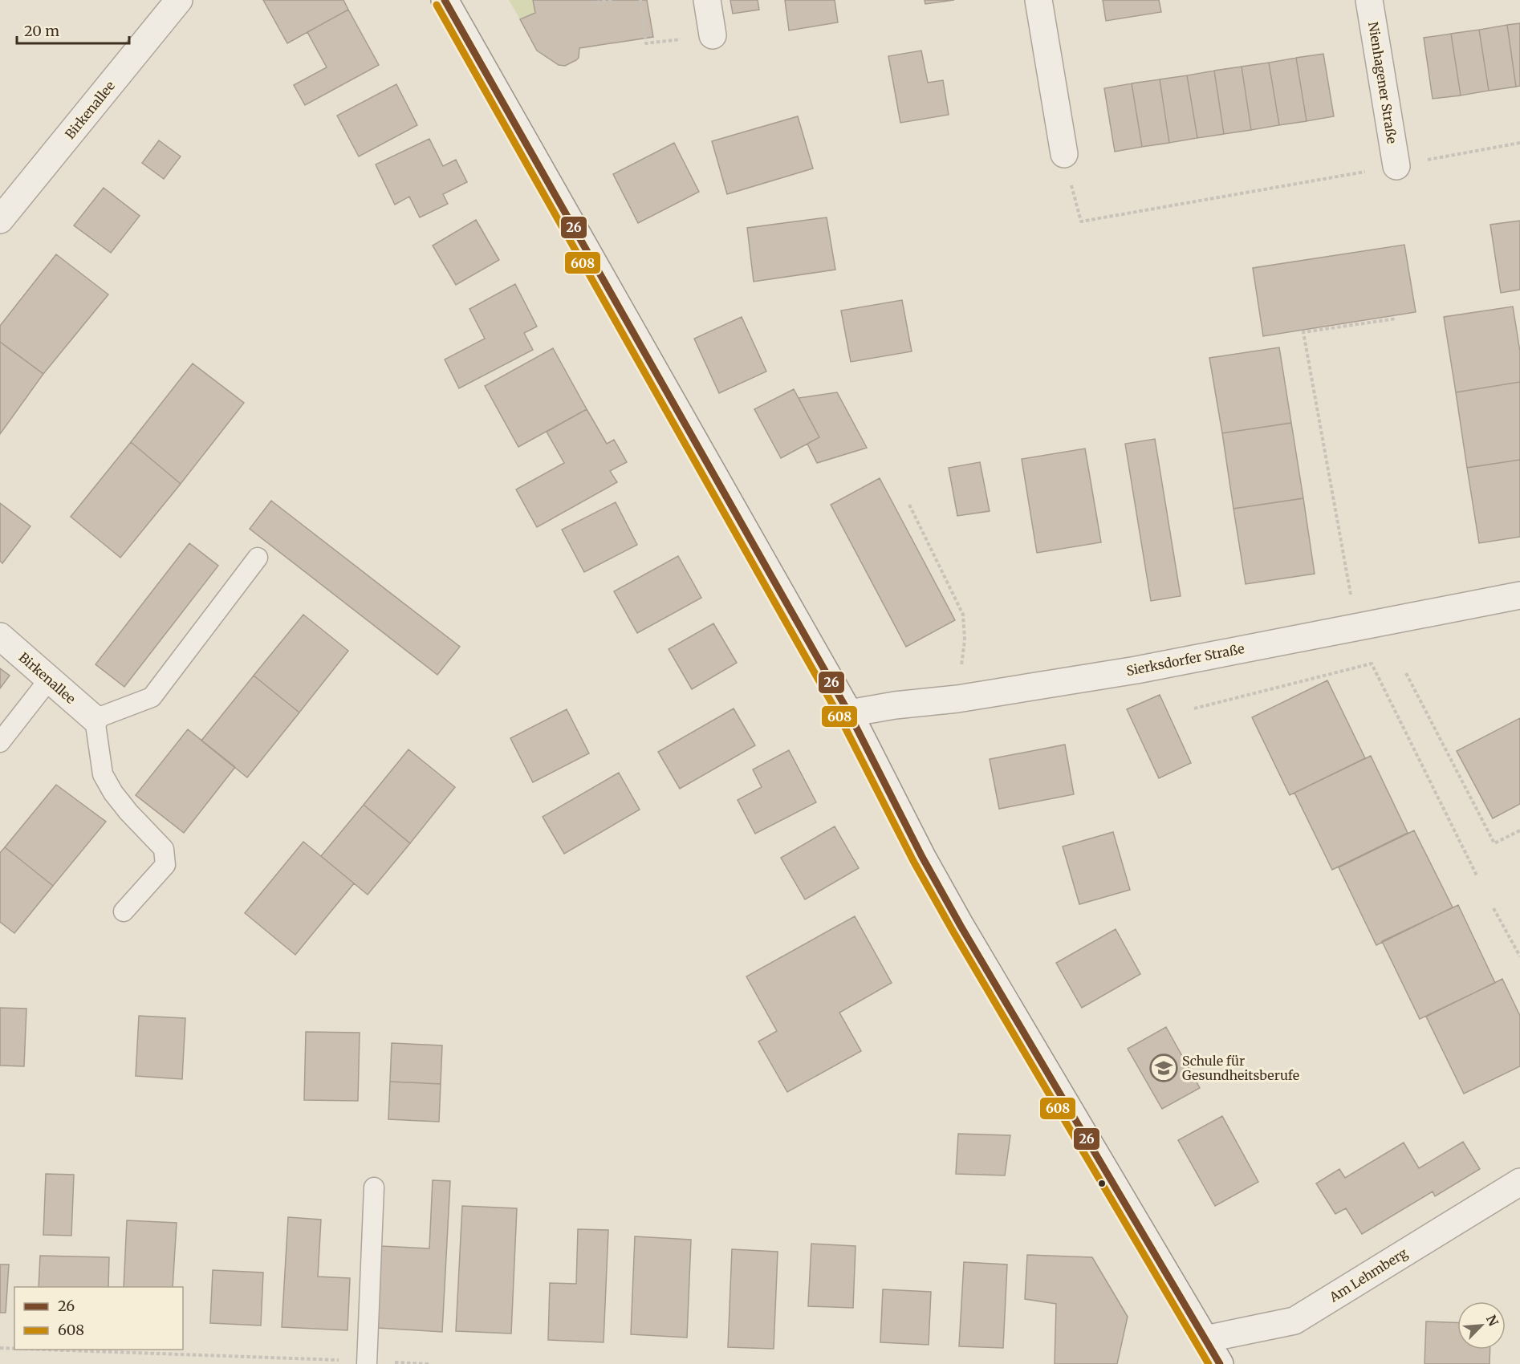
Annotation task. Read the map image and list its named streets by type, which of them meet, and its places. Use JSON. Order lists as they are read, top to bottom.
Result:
{
  "streets": {
    "street": [
      "Nienhagener Straße",
      "Birkenallee",
      "Sierksdorfer Straße",
      "Am Lehmberg"
    ]
  },
  "places": {
    "school or university": ["Schule für Gesundheitsberufe"]
  },
  "lines": ["transit line 26", "transit line 608"],
  "legend": ["26", "608"],
  "scale_bar": "20 m",
  "north": "top right"
}
